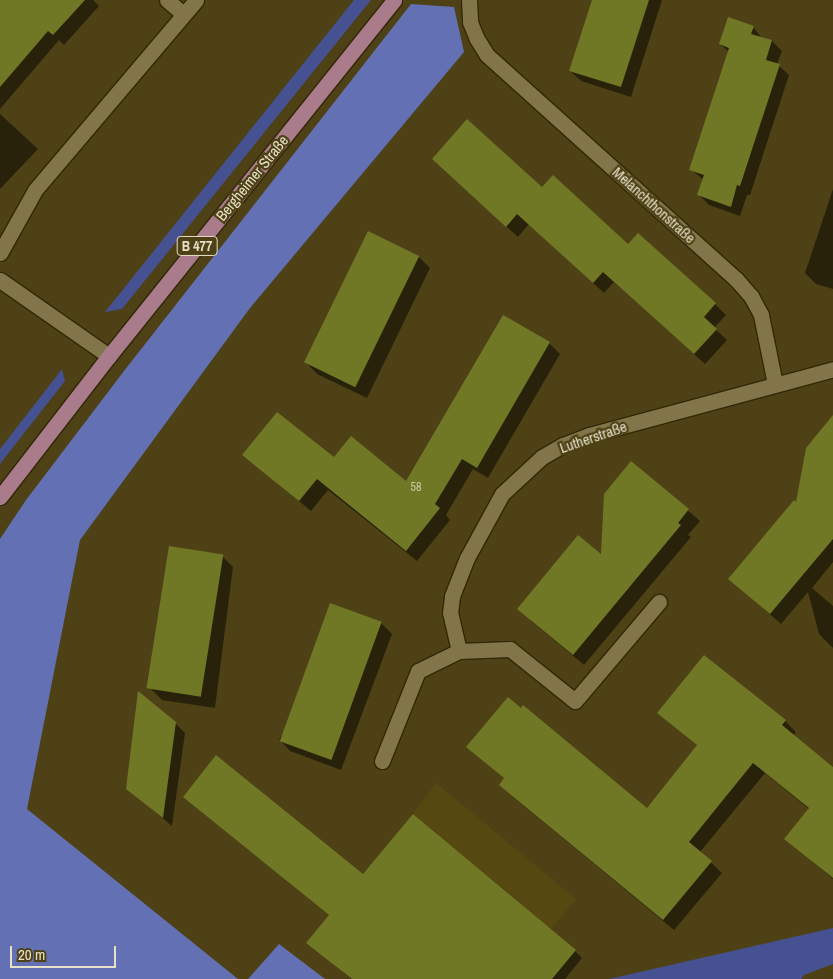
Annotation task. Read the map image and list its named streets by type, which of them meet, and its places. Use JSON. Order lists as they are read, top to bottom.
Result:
{
  "streets": {
    "main road": ["Bergheimer Straße", "B 477"],
    "street": ["Melanchthonstraße", "Lutherstraße"]
  },
  "crossings": [
    ["Melanchthonstraße", "Lutherstraße"]
  ],
  "house_numbers": ["58"],
  "scale_bar": "20 m"
}
